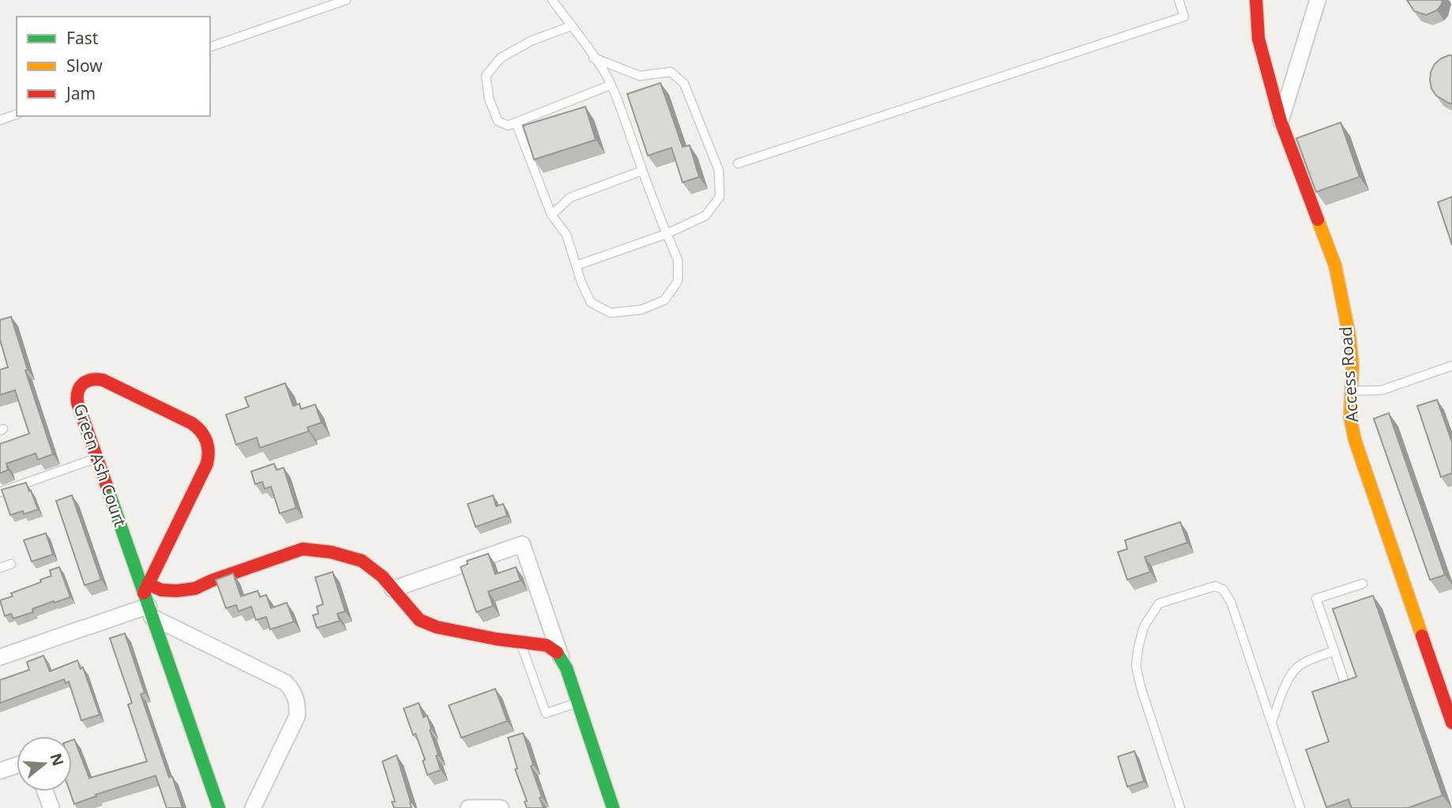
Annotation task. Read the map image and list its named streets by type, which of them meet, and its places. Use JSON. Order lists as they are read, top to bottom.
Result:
{
  "streets": {
    "street": ["Access Road", "Green Ash Court"]
  },
  "legend": ["Fast", "Slow", "Jam"],
  "north": "right"
}
